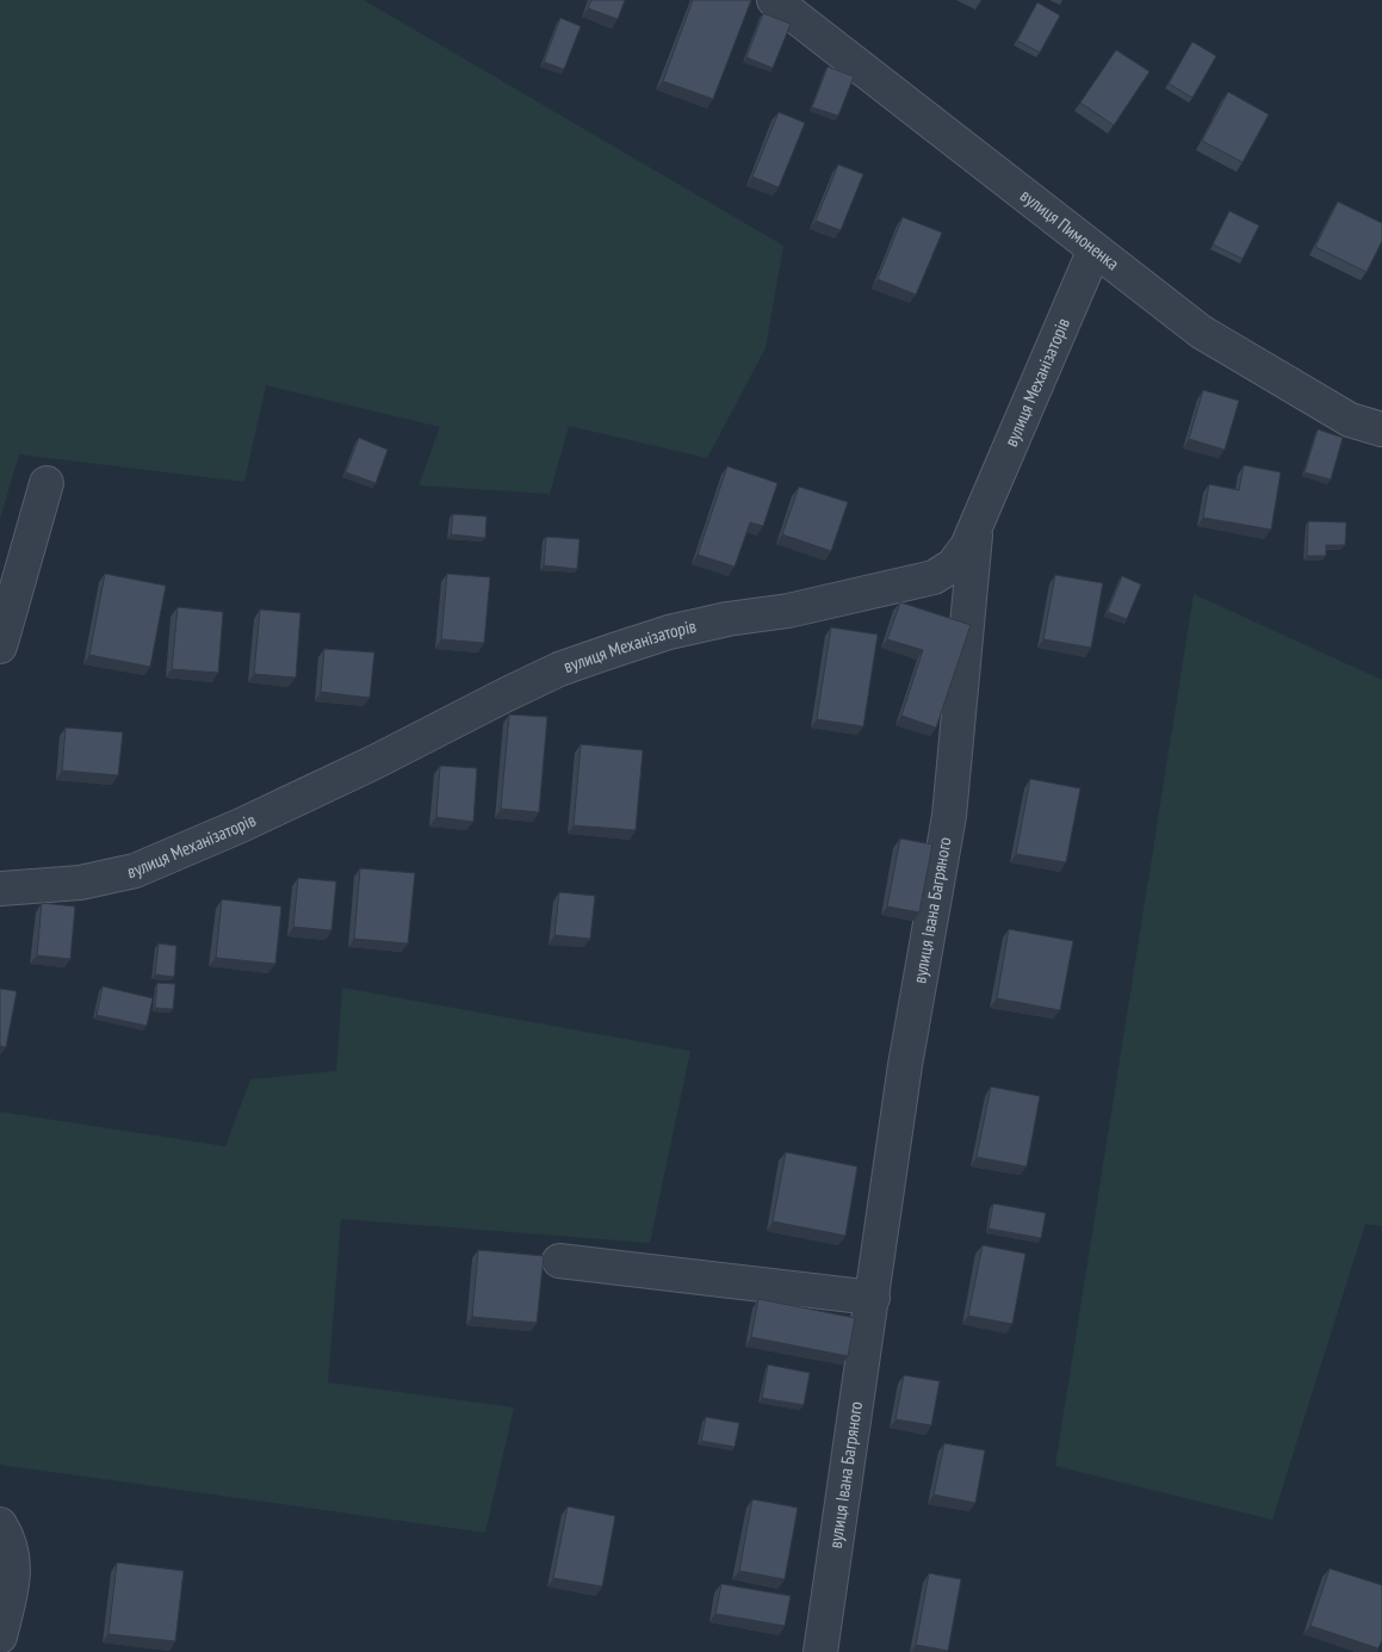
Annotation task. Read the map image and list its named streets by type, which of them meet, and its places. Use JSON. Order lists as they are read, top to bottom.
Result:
{
  "streets": {
    "street": ["вулиця Пимоненка", "вулиця Механізаторів", "вулиця Івана Багряного"]
  },
  "crossings": [
    ["вулиця Пимоненка", "вулиця Механізаторів"],
    ["вулиця Механізаторів", "вулиця Івана Багряного"]
  ]
}
